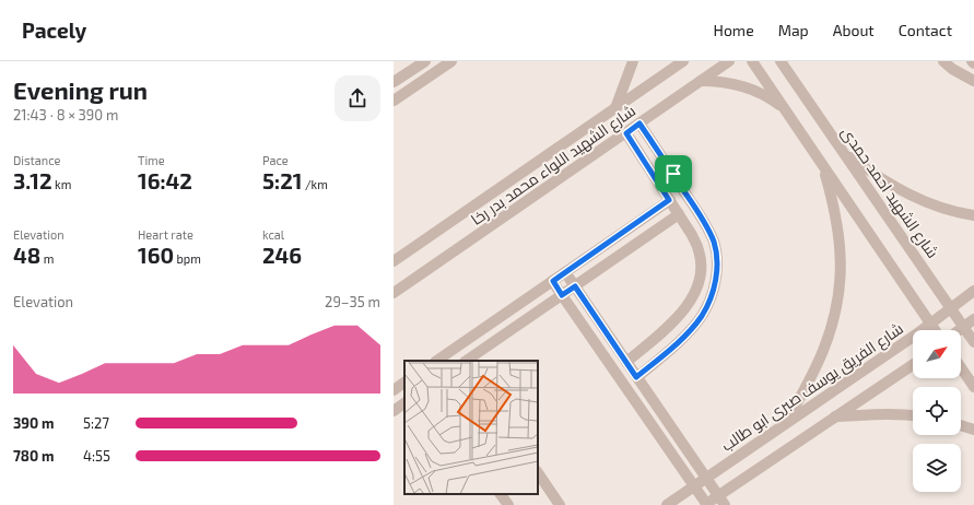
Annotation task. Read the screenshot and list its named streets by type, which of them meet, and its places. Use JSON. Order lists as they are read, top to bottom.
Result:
{
  "streets": {
    "street": ["شارع الشهيد اللواء محمد بدر رخا", "شارع الشهيد احمد حمدى", "شارع الفريق يوسف صبرى ابو طالب"]
  },
  "crossings": [
    ["شارع الشهيد احمد حمدى", "شارع الفريق يوسف صبرى ابو طالب"]
  ],
  "north": "top right",
  "page": {
    "header": "Pacely",
    "nav": [
      "Home",
      "Map",
      "About",
      "Contact"
    ],
    "heading": ["Evening run", "21:43 · 8 × 390 m"],
    "stats": [
      ["Distance", "3.12 km"],
      ["Time", "16:42"],
      ["Pace", "5:21 /km"],
      ["Elevation", "48 m"],
      ["Heart rate", "160 bpm"],
      ["kcal", "246"]
    ],
    "chart": ["Elevation", "29–35 m"],
    "list": [
      {
        "name": "390 m",
        "note": "5:27"
      },
      {
        "name": "780 m",
        "note": "4:55"
      }
    ]
  }
}
